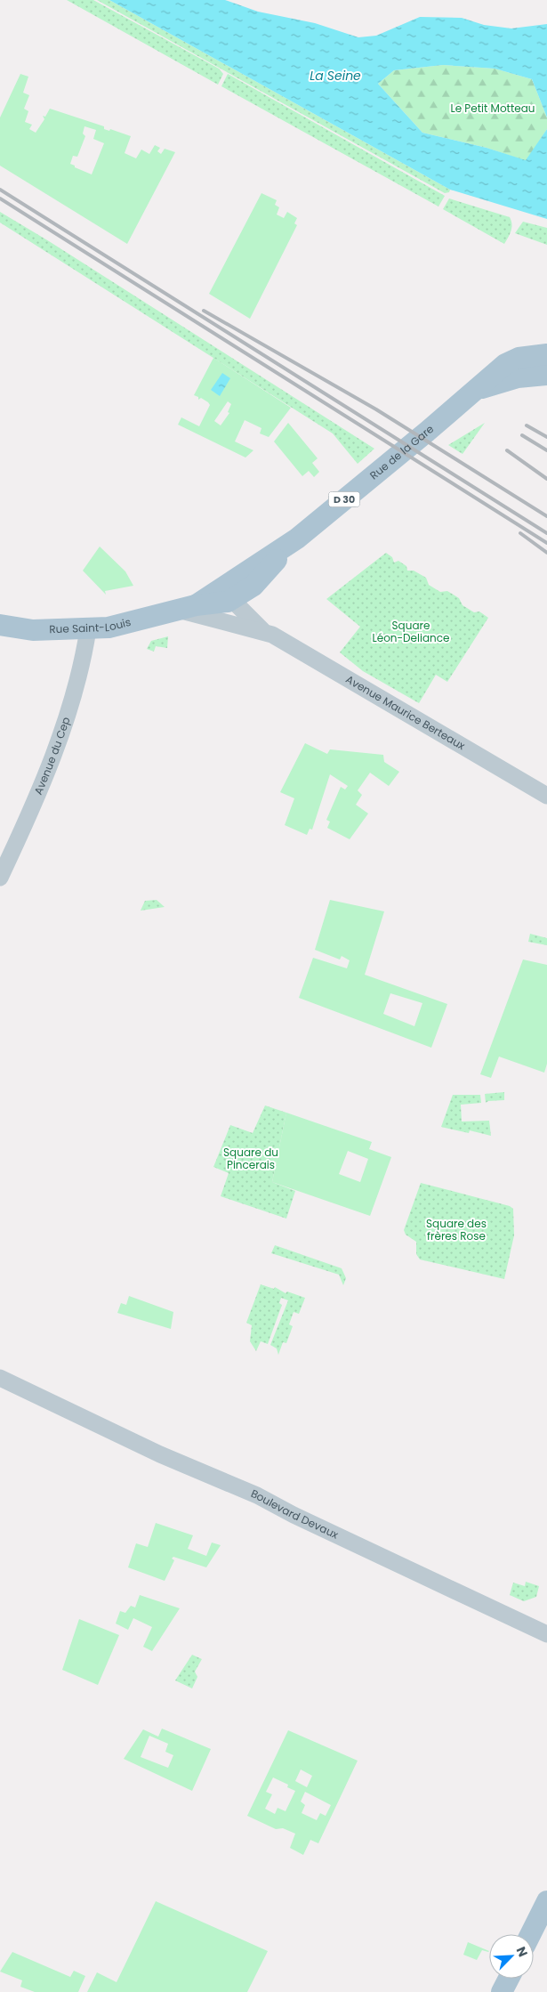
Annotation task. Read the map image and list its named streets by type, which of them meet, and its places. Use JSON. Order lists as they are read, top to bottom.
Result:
{
  "streets": {
    "main road": ["Rue de la Gare", "D 30", "Rue Saint-Louis"],
    "street": ["Avenue Maurice Berteaux", "Avenue du Cep", "Boulevard Devaux"]
  },
  "crossings": [
    ["Rue de la Gare", "D 30"],
    ["Rue de la Gare", "Rue Saint-Louis"],
    ["Rue de la Gare", "Avenue Maurice Berteaux"],
    ["Rue Saint-Louis", "Avenue Maurice Berteaux"],
    ["Rue Saint-Louis", "Avenue du Cep"]
  ],
  "water": ["La Seine"],
  "parks": [
    "Le Petit Motteau",
    "Square Léon-Deliance",
    "Square du Pincerais",
    "Square des frères Rose"
  ],
  "north": "top right"
}
